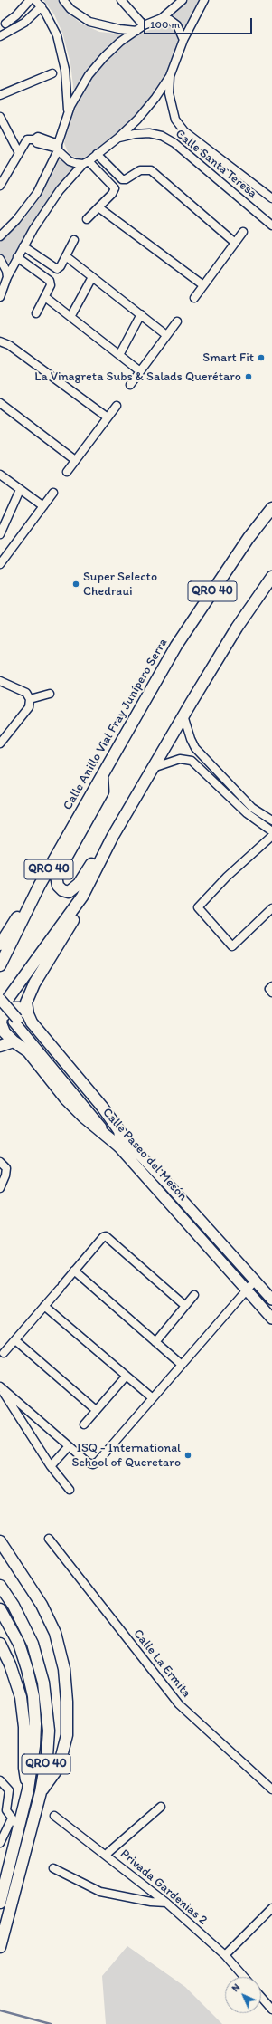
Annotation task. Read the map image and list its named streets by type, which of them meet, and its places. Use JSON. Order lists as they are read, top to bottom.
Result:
{
  "streets": {
    "highway": ["QRO 40", "Calle Anillo Vial Fray Junípero Serra"],
    "main road": ["Calle Paseo del Mesón"],
    "street": ["Calle Santa Teresa", "Calle La Ermita", "Privada Gardenias 2"]
  },
  "places": [
    "Smart Fit",
    "La Vinagreta Subs & Salads Querétaro",
    "Super Selecto Chedraui",
    "ISQ - International School of Queretaro"
  ],
  "scale_bar": "100 m",
  "north": "top left"
}
